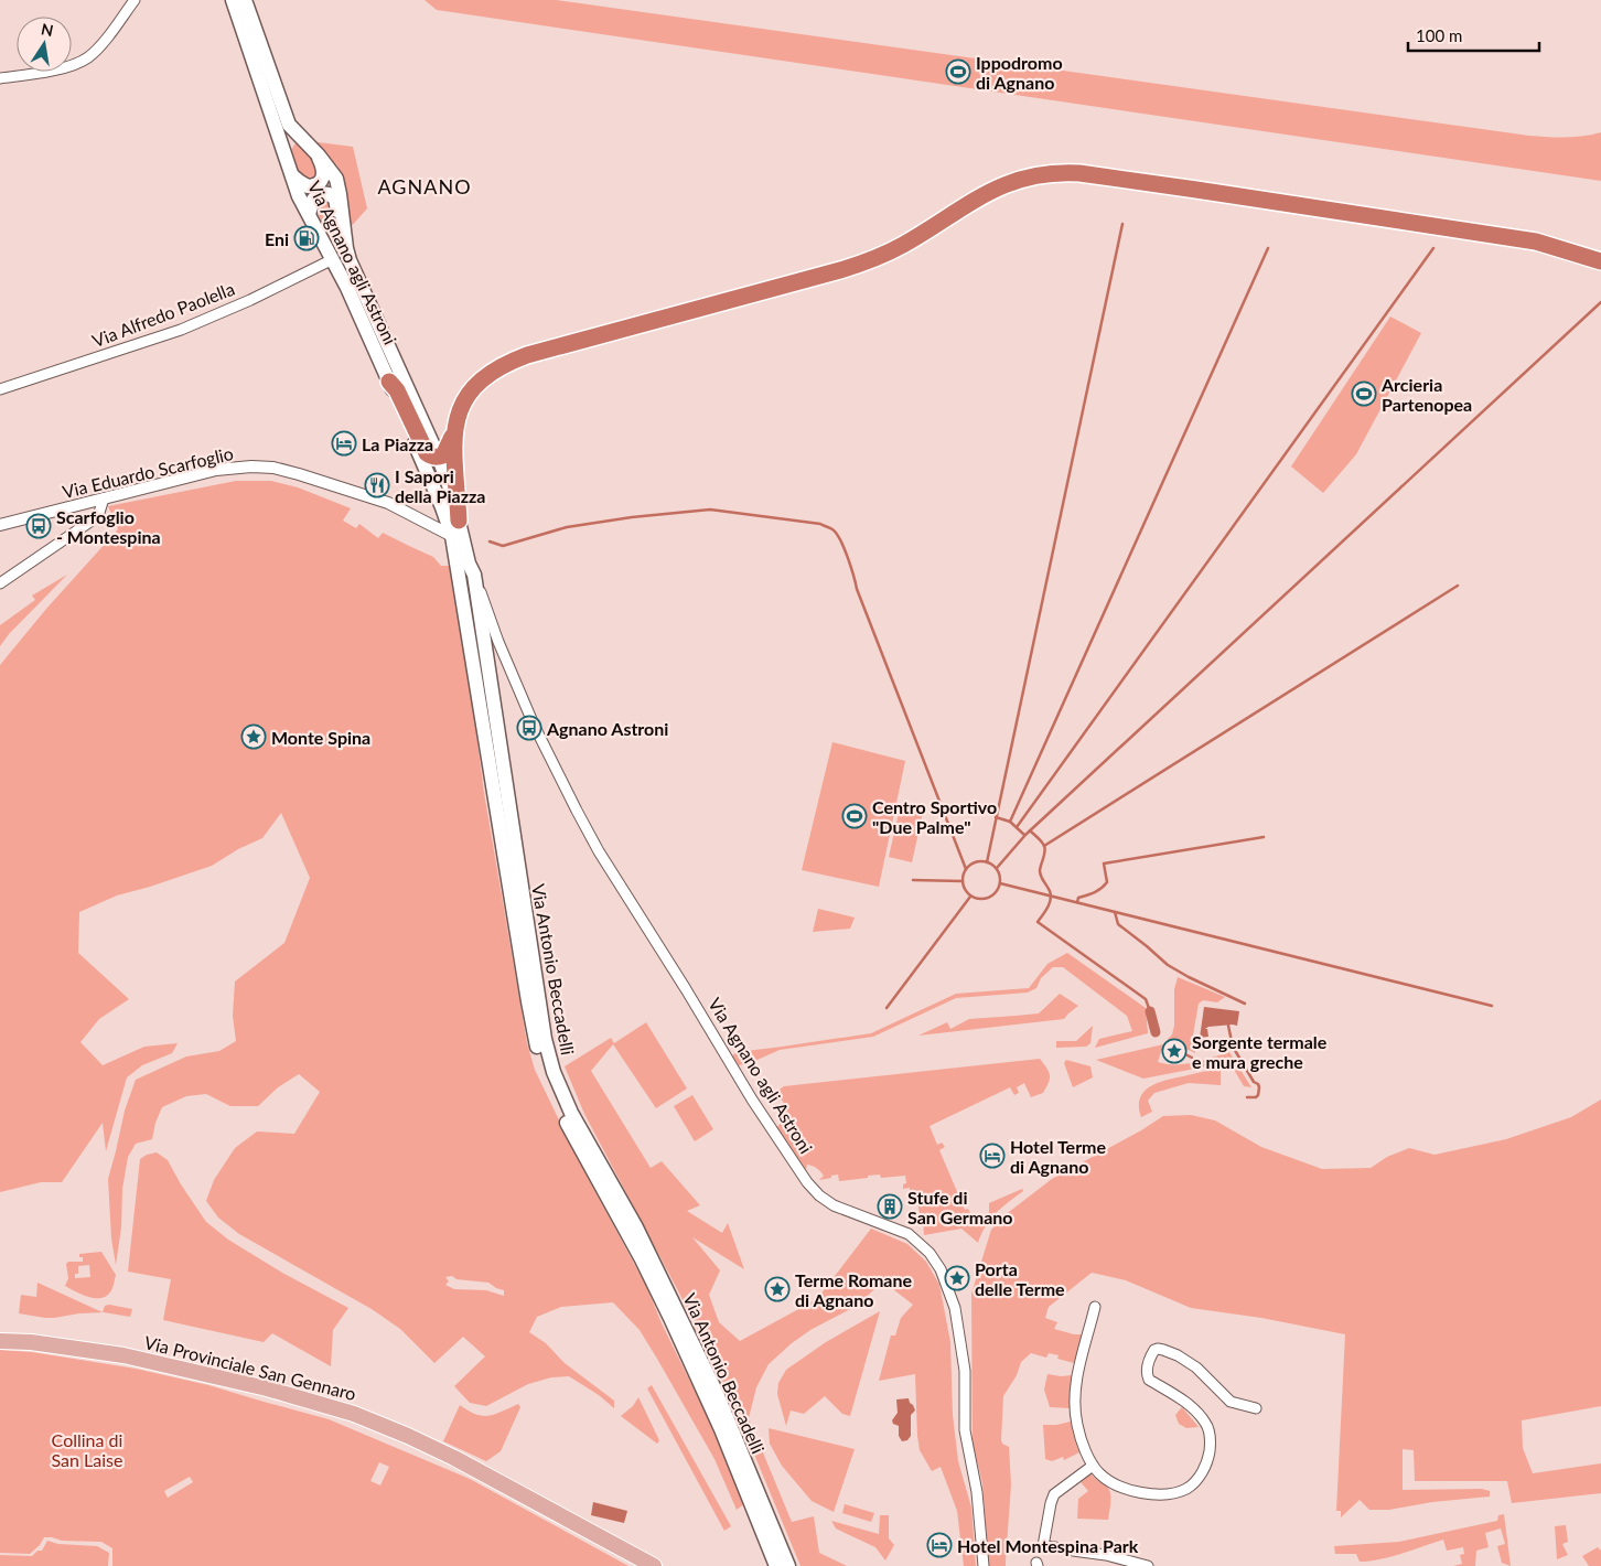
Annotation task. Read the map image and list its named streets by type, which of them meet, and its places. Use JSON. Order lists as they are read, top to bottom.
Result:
{
  "streets": {
    "main road": ["Via Agnano agli Astroni", "Via Antonio Beccadelli", "Via Provinciale San Gennaro"],
    "street": ["Via Alfredo Paolella", "Via Eduardo Scarfoglio"]
  },
  "crossings": [
    ["Via Agnano agli Astroni", "Via Alfredo Paolella"],
    ["Via Agnano agli Astroni", "Via Eduardo Scarfoglio"],
    ["Via Agnano agli Astroni", "Via Antonio Beccadelli"],
    ["Via Eduardo Scarfoglio", "Via Antonio Beccadelli"]
  ],
  "districts": ["AGNANO"],
  "parks": ["Collina di San Laise"],
  "places": {
    "sports": ["Ippodromo di Agnano", "Arcieria Partenopea", "Centro Sportivo \"Due Palme\""],
    "fuel station": ["Eni"],
    "hotel": ["La Piazza", "Hotel Terme di Agnano", "Hotel Montespina Park"],
    "restaurant": ["I Sapori della Piazza"],
    "bus stop": ["Scarfoglio - Montespina", "Agnano Astroni"],
    "place": [
      "Monte Spina",
      "Sorgente termale e mura greche",
      "Porta delle Terme",
      "Terme Romane di Agnano"
    ],
    "building": ["Stufe di San Germano"]
  },
  "scale_bar": "100 m",
  "north": "top"
}
